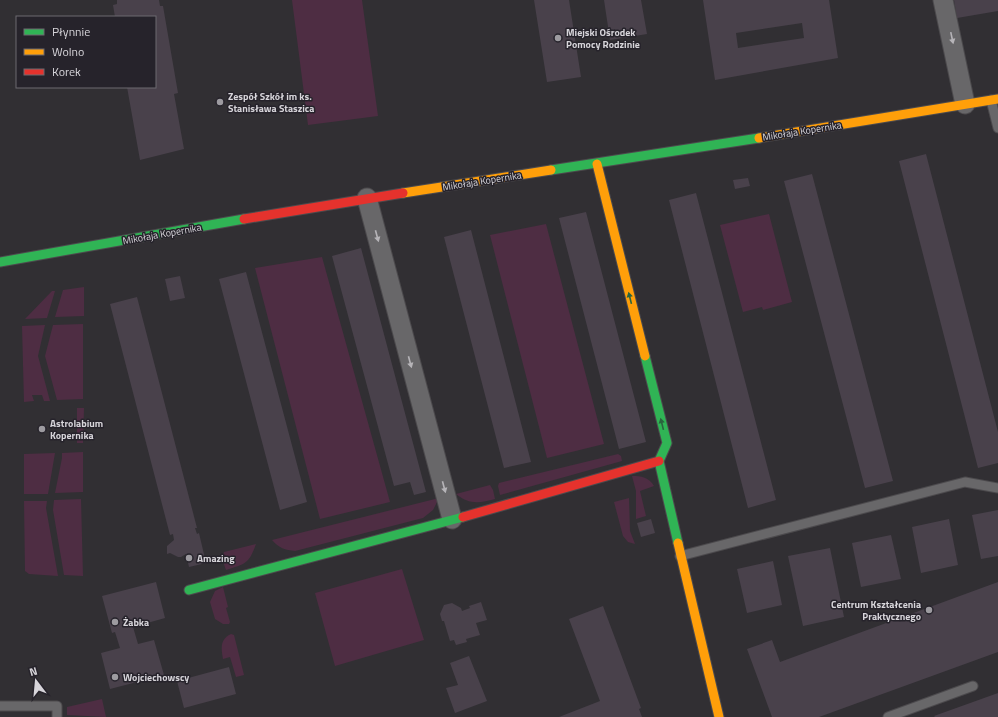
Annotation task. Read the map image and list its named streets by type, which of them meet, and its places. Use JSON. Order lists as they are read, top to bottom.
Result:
{
  "streets": {
    "street": ["Mikołaja Kopernika"]
  },
  "places": [
    "Miejski Ośrodek Pomocy Rodzinie",
    "Zespół Szkół im ks. Stanisława Staszica",
    "Astrolabium Kopernika",
    "Amazing",
    "Centrum Kształcenia Praktycznego",
    "Żabka",
    "Wojciechowscy"
  ],
  "legend": ["Płynnie", "Wolno", "Korek"],
  "north": "top"
}
